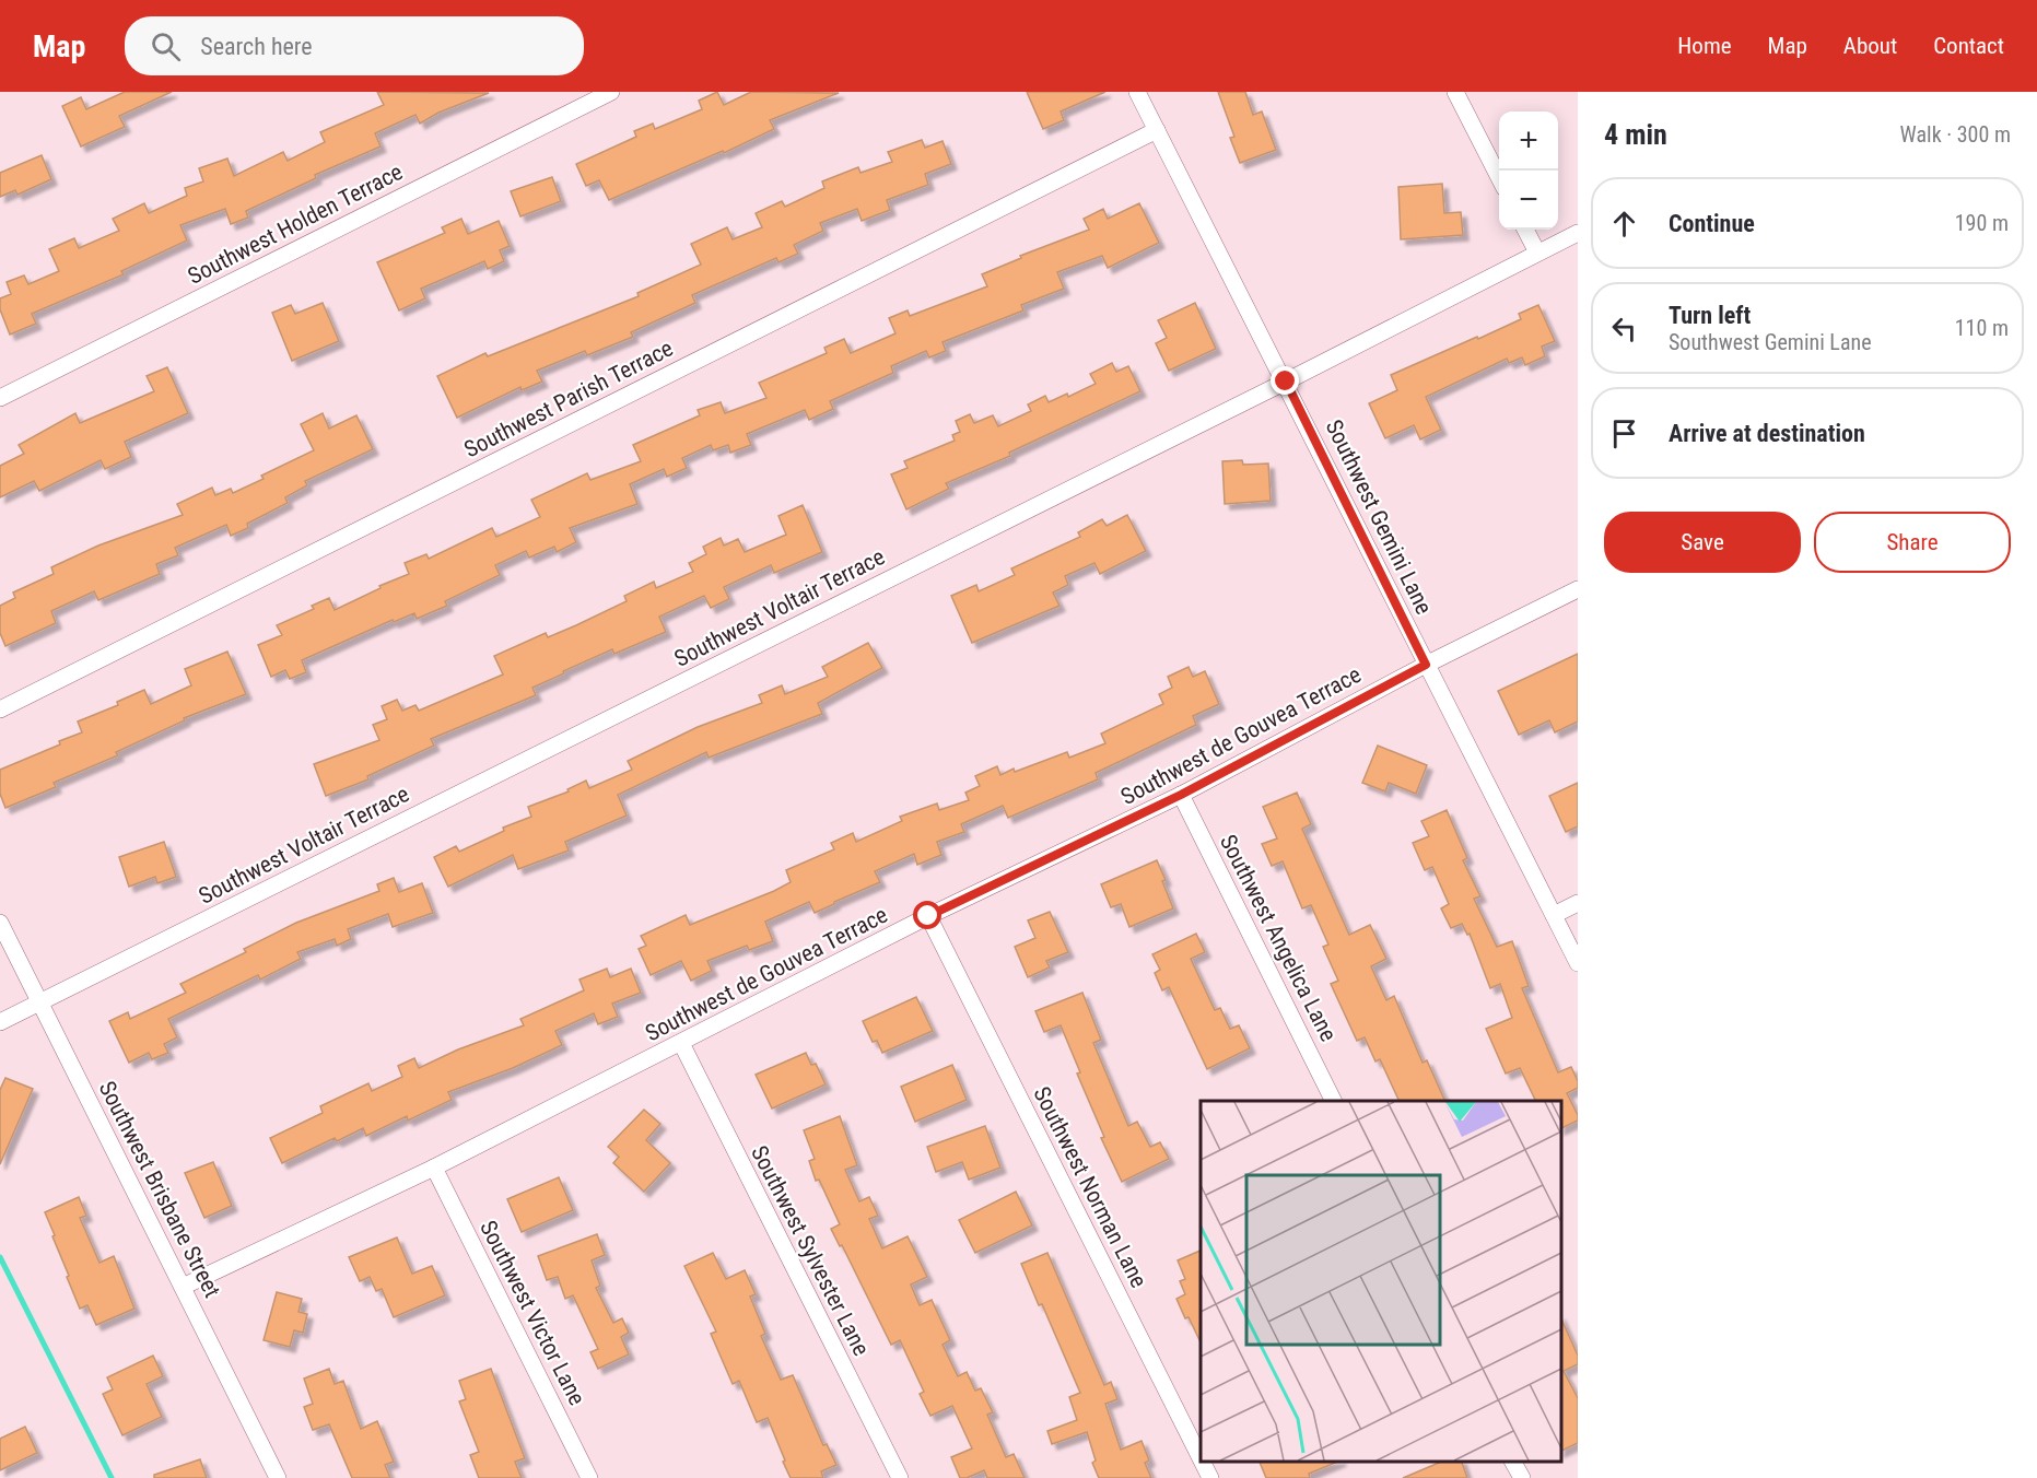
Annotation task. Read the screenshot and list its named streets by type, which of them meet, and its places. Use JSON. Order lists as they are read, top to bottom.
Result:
{
  "streets": {
    "street": [
      "Southwest Holden Terrace",
      "Southwest Parish Terrace",
      "Southwest Gemini Lane",
      "Southwest Voltair Terrace",
      "Southwest de Gouvea Terrace",
      "Southwest Angelica Lane",
      "Southwest Norman Lane",
      "Southwest Brisbane Street",
      "Southwest Sylvester Lane",
      "Southwest Victor Lane"
    ]
  },
  "crossings": [
    ["Southwest Parish Terrace", "Southwest Gemini Lane"],
    ["Southwest Gemini Lane", "Southwest Voltair Terrace"],
    ["Southwest Gemini Lane", "Southwest de Gouvea Terrace"],
    ["Southwest Voltair Terrace", "Southwest Brisbane Street"],
    ["Southwest de Gouvea Terrace", "Southwest Angelica Lane"],
    ["Southwest de Gouvea Terrace", "Southwest Norman Lane"],
    ["Southwest de Gouvea Terrace", "Southwest Brisbane Street"],
    ["Southwest de Gouvea Terrace", "Southwest Sylvester Lane"],
    ["Southwest de Gouvea Terrace", "Southwest Victor Lane"]
  ],
  "page": {
    "header": "Map",
    "search": "Search here",
    "nav": [
      "Home",
      "Map",
      "About",
      "Contact"
    ],
    "heading": ["4 min", "Walk · 300 m"],
    "map_buttons": ["+", "−"],
    "list": [
      ["Continue", "190 m"],
      ["Turn left", "Southwest Gemini Lane", "110 m"],
      "Arrive at destination"
    ],
    "buttons": ["Save", "Share"]
  }
}
